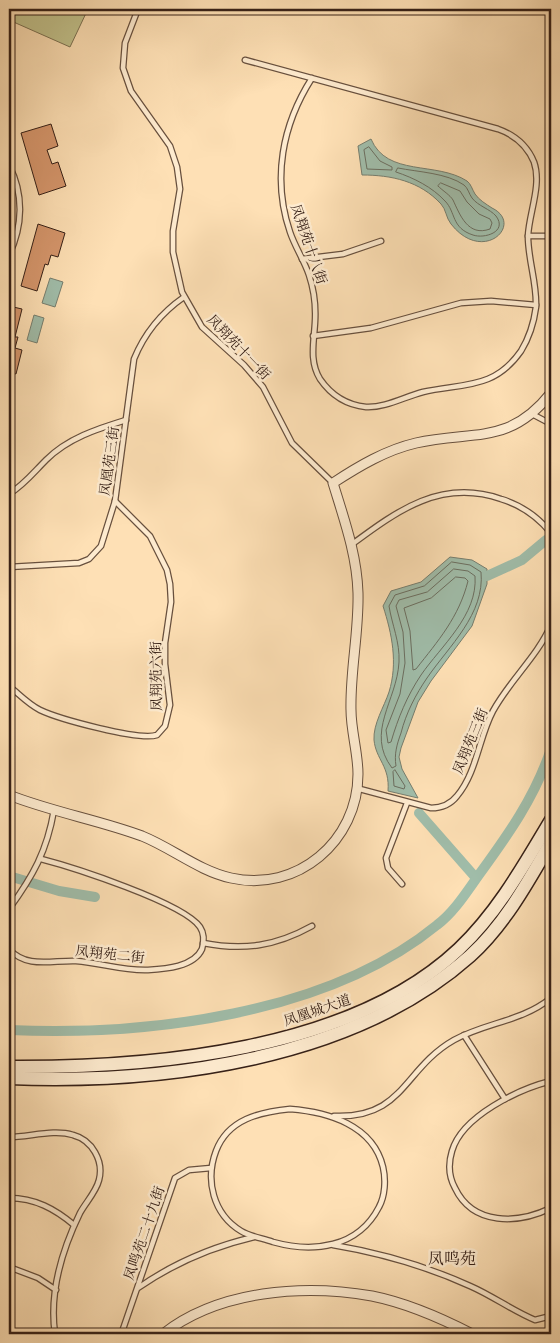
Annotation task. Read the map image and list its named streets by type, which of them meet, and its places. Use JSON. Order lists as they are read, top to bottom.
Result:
{
  "streets": {
    "main road": ["凤凰城大道"],
    "lane": [
      "凤翔苑十八街",
      "凤翔苑十一街",
      "凤凰苑三街",
      "凤翔苑六街",
      "凤翔苑三街",
      "凤翔苑二街",
      "凤鸣苑二十九街"
    ]
  },
  "crossings": [
    ["凤翔苑十一街", "凤凰苑三街"],
    ["凤凰苑三街", "凤翔苑六街"]
  ],
  "districts": ["凤鸣苑"]
}
